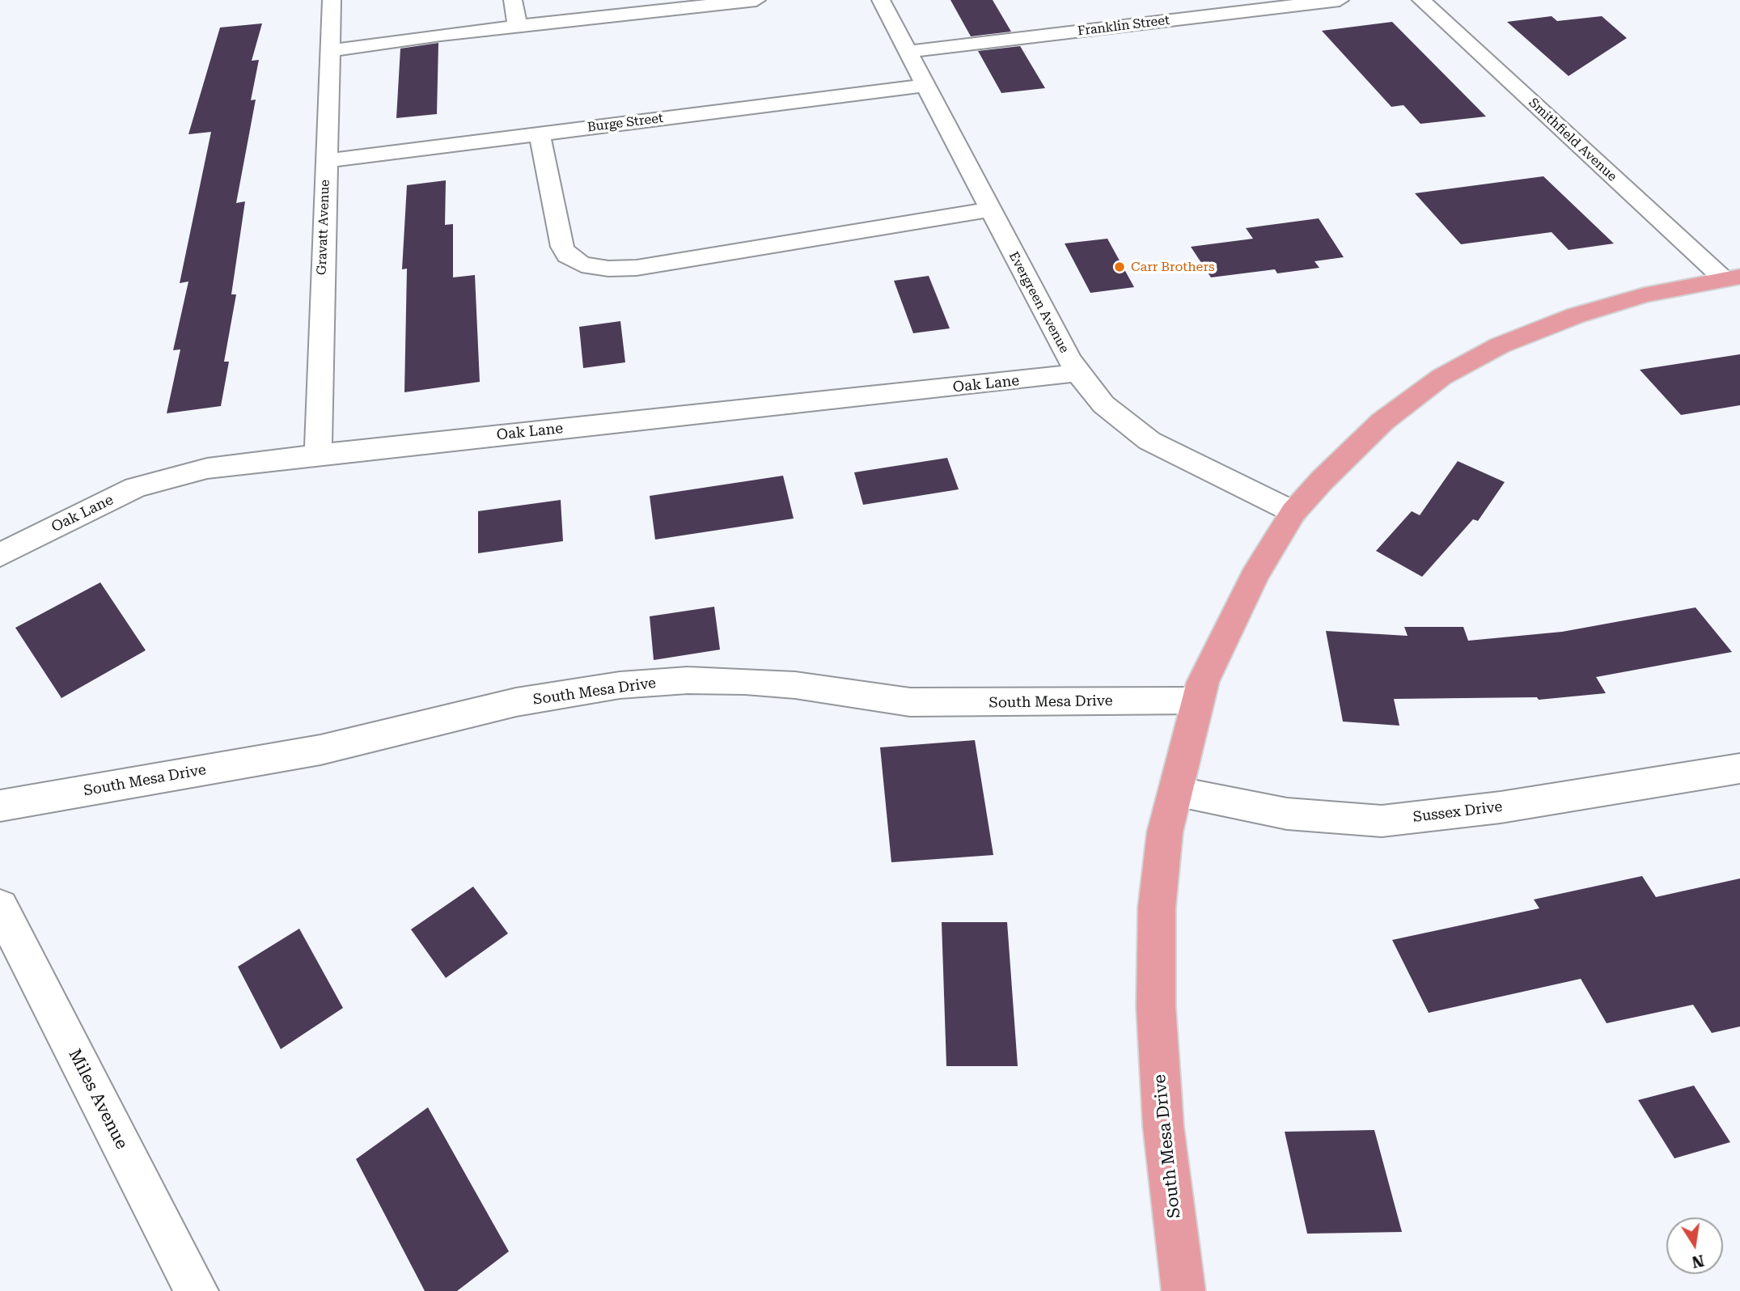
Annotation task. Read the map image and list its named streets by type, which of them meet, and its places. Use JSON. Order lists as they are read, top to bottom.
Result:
{
  "streets": {
    "main road": ["South Mesa Drive"],
    "street": [
      "Franklin Street",
      "Burge Street",
      "Smithfield Avenue",
      "Gravatt Avenue",
      "Evergreen Avenue",
      "Oak Lane",
      "Sussex Drive",
      "Miles Avenue"
    ]
  },
  "crossings": [
    ["Franklin Street", "Evergreen Avenue"],
    ["Burge Street", "Gravatt Avenue"],
    ["Burge Street", "Evergreen Avenue"],
    ["Smithfield Avenue", "South Mesa Drive"],
    ["Gravatt Avenue", "Oak Lane"],
    ["Evergreen Avenue", "Oak Lane"],
    ["Evergreen Avenue", "South Mesa Drive"],
    ["South Mesa Drive", "Sussex Drive"]
  ],
  "places": ["Carr Brothers"],
  "north": "bottom"
}
